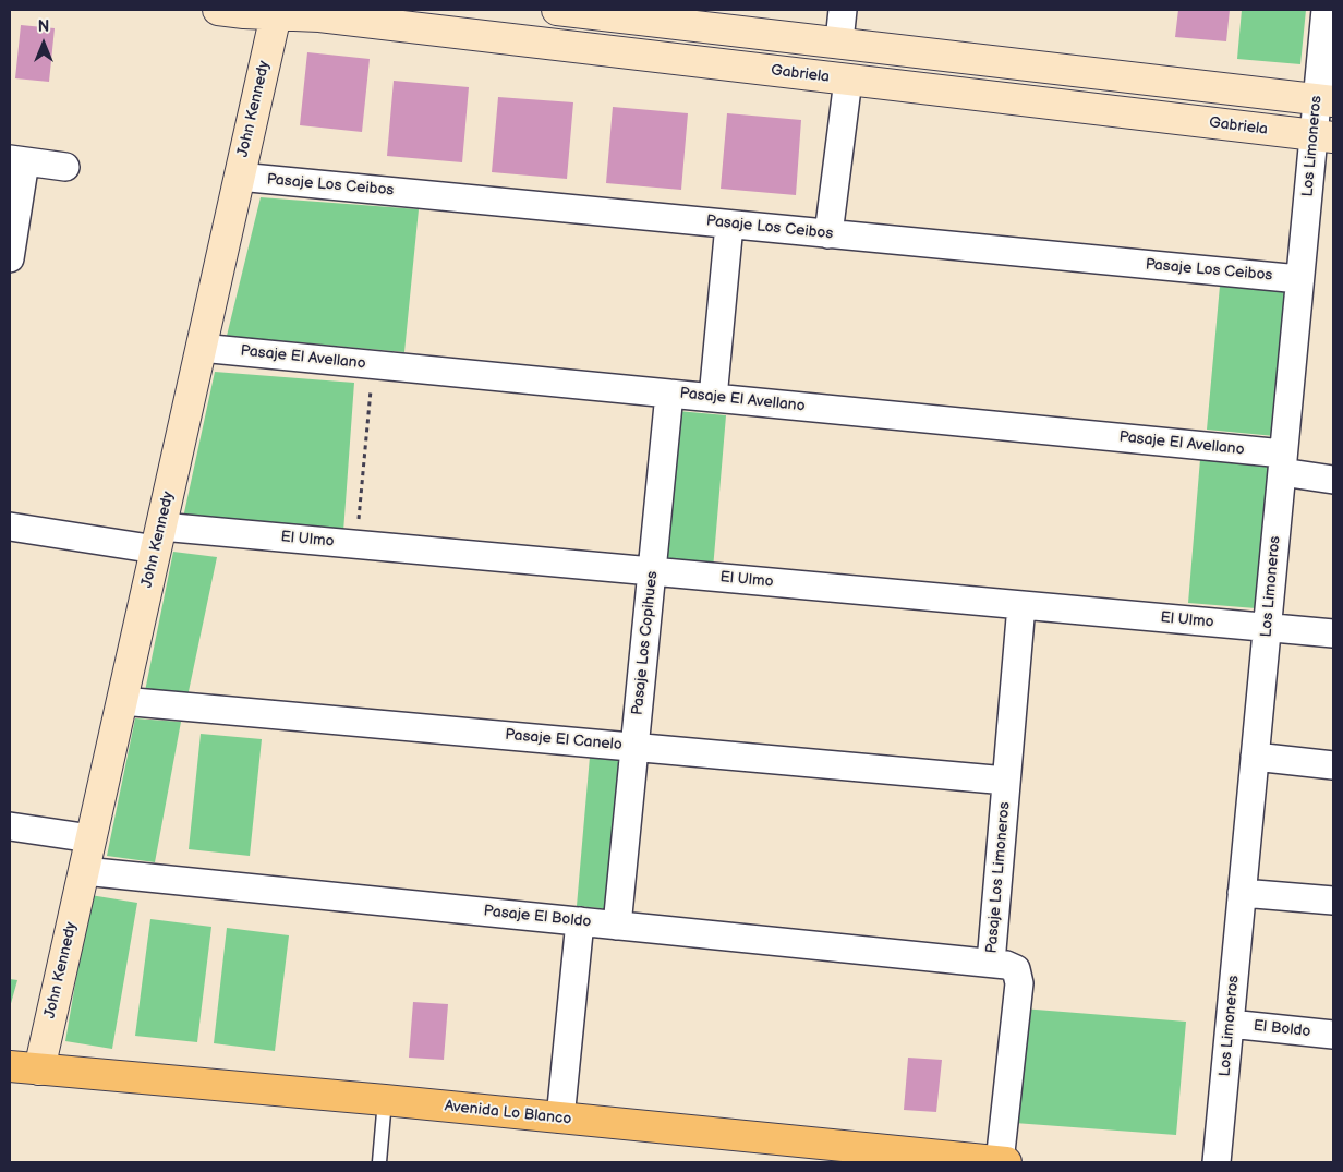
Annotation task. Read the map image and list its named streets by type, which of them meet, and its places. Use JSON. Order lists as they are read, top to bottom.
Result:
{
  "streets": {
    "main road": ["Avenida Lo Blanco"],
    "street": [
      "Gabriela",
      "John Kennedy",
      "Los Limoneros",
      "Pasaje Los Ceibos",
      "Pasaje El Avellano",
      "El Ulmo",
      "Pasaje Los Copihues",
      "Pasaje El Canelo",
      "Pasaje Los Limoneros",
      "Pasaje El Boldo",
      "El Boldo"
    ]
  },
  "crossings": [
    ["Gabriela", "John Kennedy"],
    ["Gabriela", "Los Limoneros"],
    ["John Kennedy", "Pasaje Los Ceibos"],
    ["John Kennedy", "Pasaje El Avellano"],
    ["John Kennedy", "El Ulmo"],
    ["John Kennedy", "Pasaje El Canelo"],
    ["John Kennedy", "Pasaje El Boldo"],
    ["John Kennedy", "Avenida Lo Blanco"],
    ["Los Limoneros", "Pasaje Los Ceibos"],
    ["Los Limoneros", "Pasaje El Avellano"],
    ["Los Limoneros", "El Ulmo"],
    ["Los Limoneros", "El Boldo"],
    ["Pasaje El Avellano", "Pasaje Los Copihues"],
    ["El Ulmo", "Pasaje Los Copihues"],
    ["El Ulmo", "Pasaje Los Limoneros"],
    ["Pasaje Los Copihues", "Pasaje El Canelo"],
    ["Pasaje Los Copihues", "Pasaje El Boldo"],
    ["Pasaje El Canelo", "Pasaje Los Limoneros"],
    ["Pasaje Los Limoneros", "Pasaje El Boldo"],
    ["Pasaje Los Limoneros", "Avenida Lo Blanco"]
  ],
  "north": "top"
}
